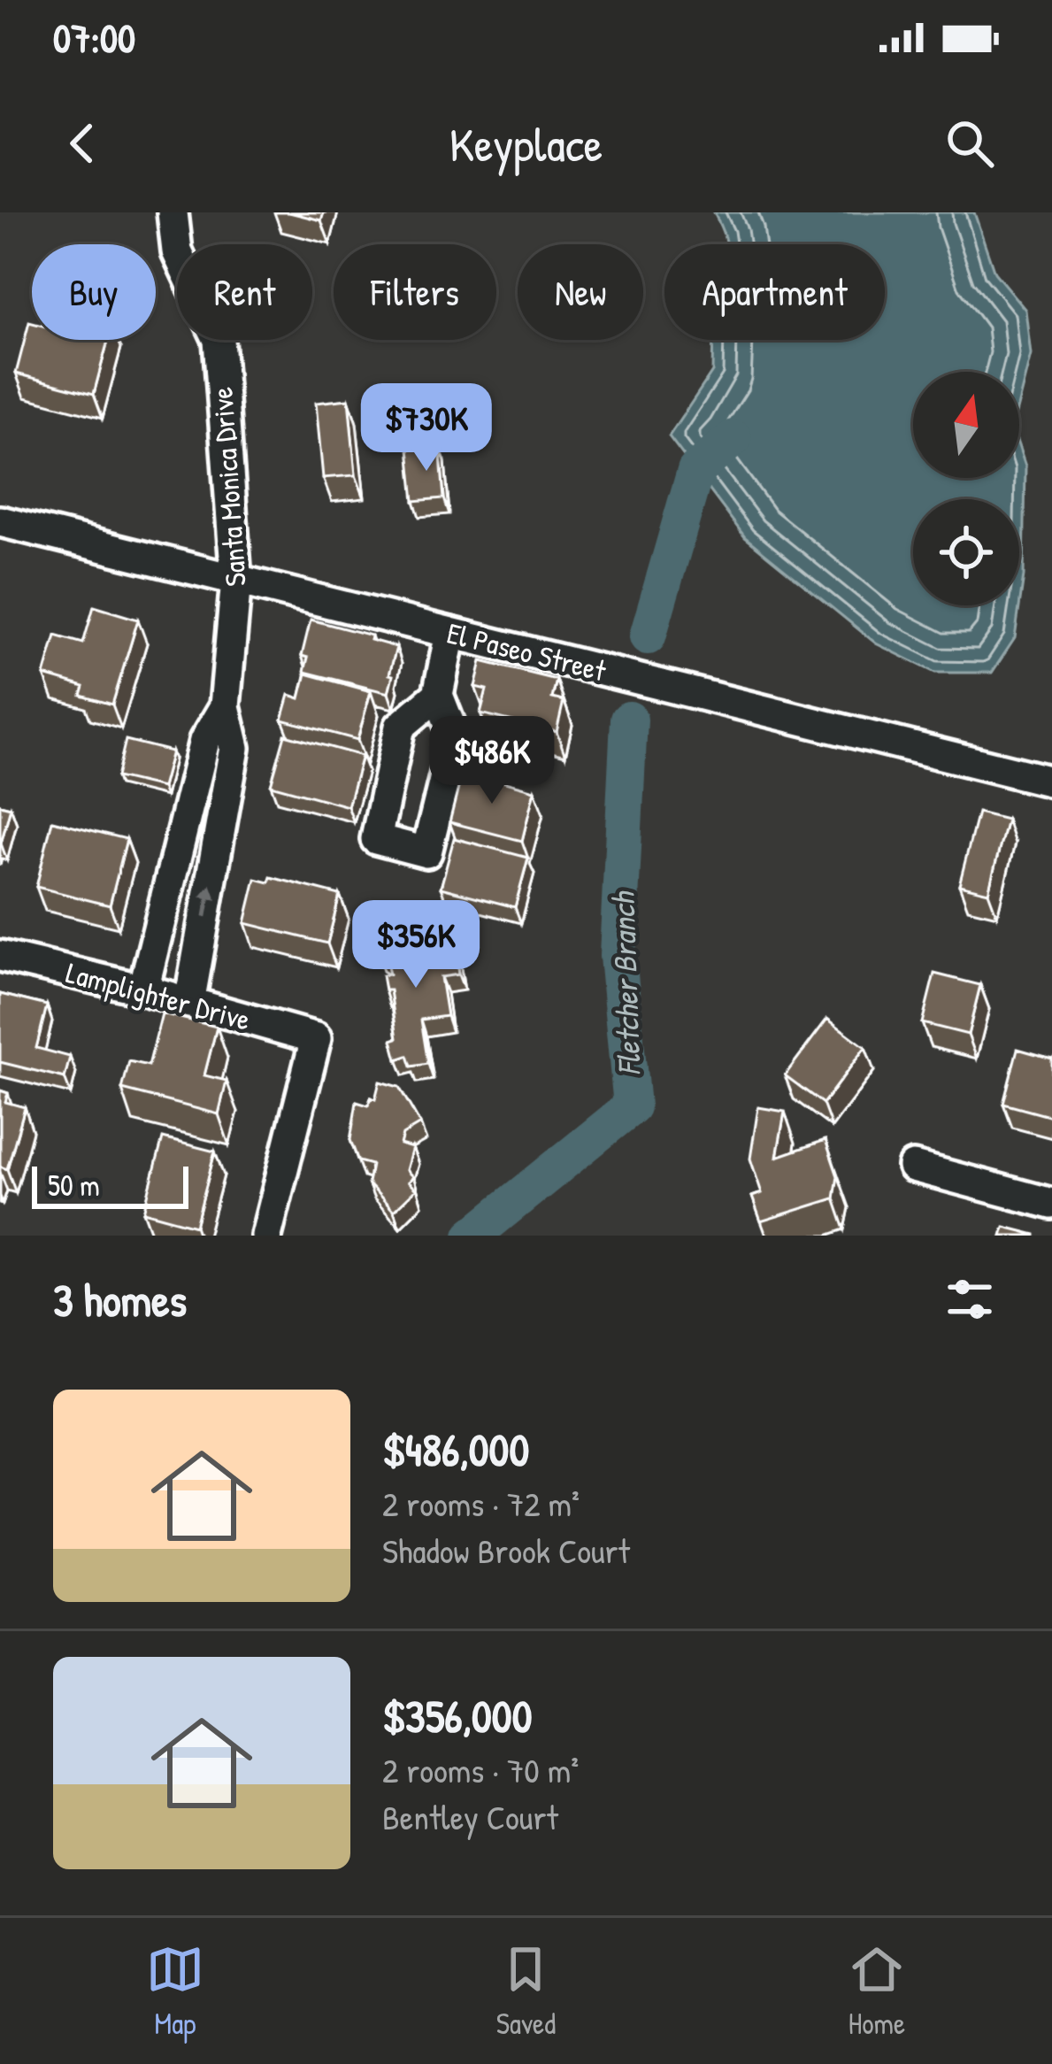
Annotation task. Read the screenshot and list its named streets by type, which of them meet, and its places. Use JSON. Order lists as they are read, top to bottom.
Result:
{
  "streets": {
    "street": ["Santa Monica Drive", "El Paseo Street", "Lamplighter Drive"]
  },
  "crossings": [
    ["Santa Monica Drive", "El Paseo Street"],
    ["Santa Monica Drive", "Lamplighter Drive"]
  ],
  "water": ["Fletcher Branch"],
  "scale_bar": "50 m",
  "north": "top",
  "page": {
    "status": "07:00",
    "header": "Keyplace",
    "chip": [
      "Buy",
      "Rent",
      "Filters",
      "New",
      "Apartment"
    ],
    "price": ["$730K", "$486K", "$356K"],
    "scale": "50 m",
    "heading": "3 homes",
    "list": [
      {
        "name": "$486,000",
        "note": "2 rooms · 72 m² · Shadow Brook Court"
      },
      {
        "name": "$356,000",
        "note": "2 rooms · 70 m² · Bentley Court"
      }
    ],
    "tabs": ["Map", "Saved", "Home"]
  }
}
